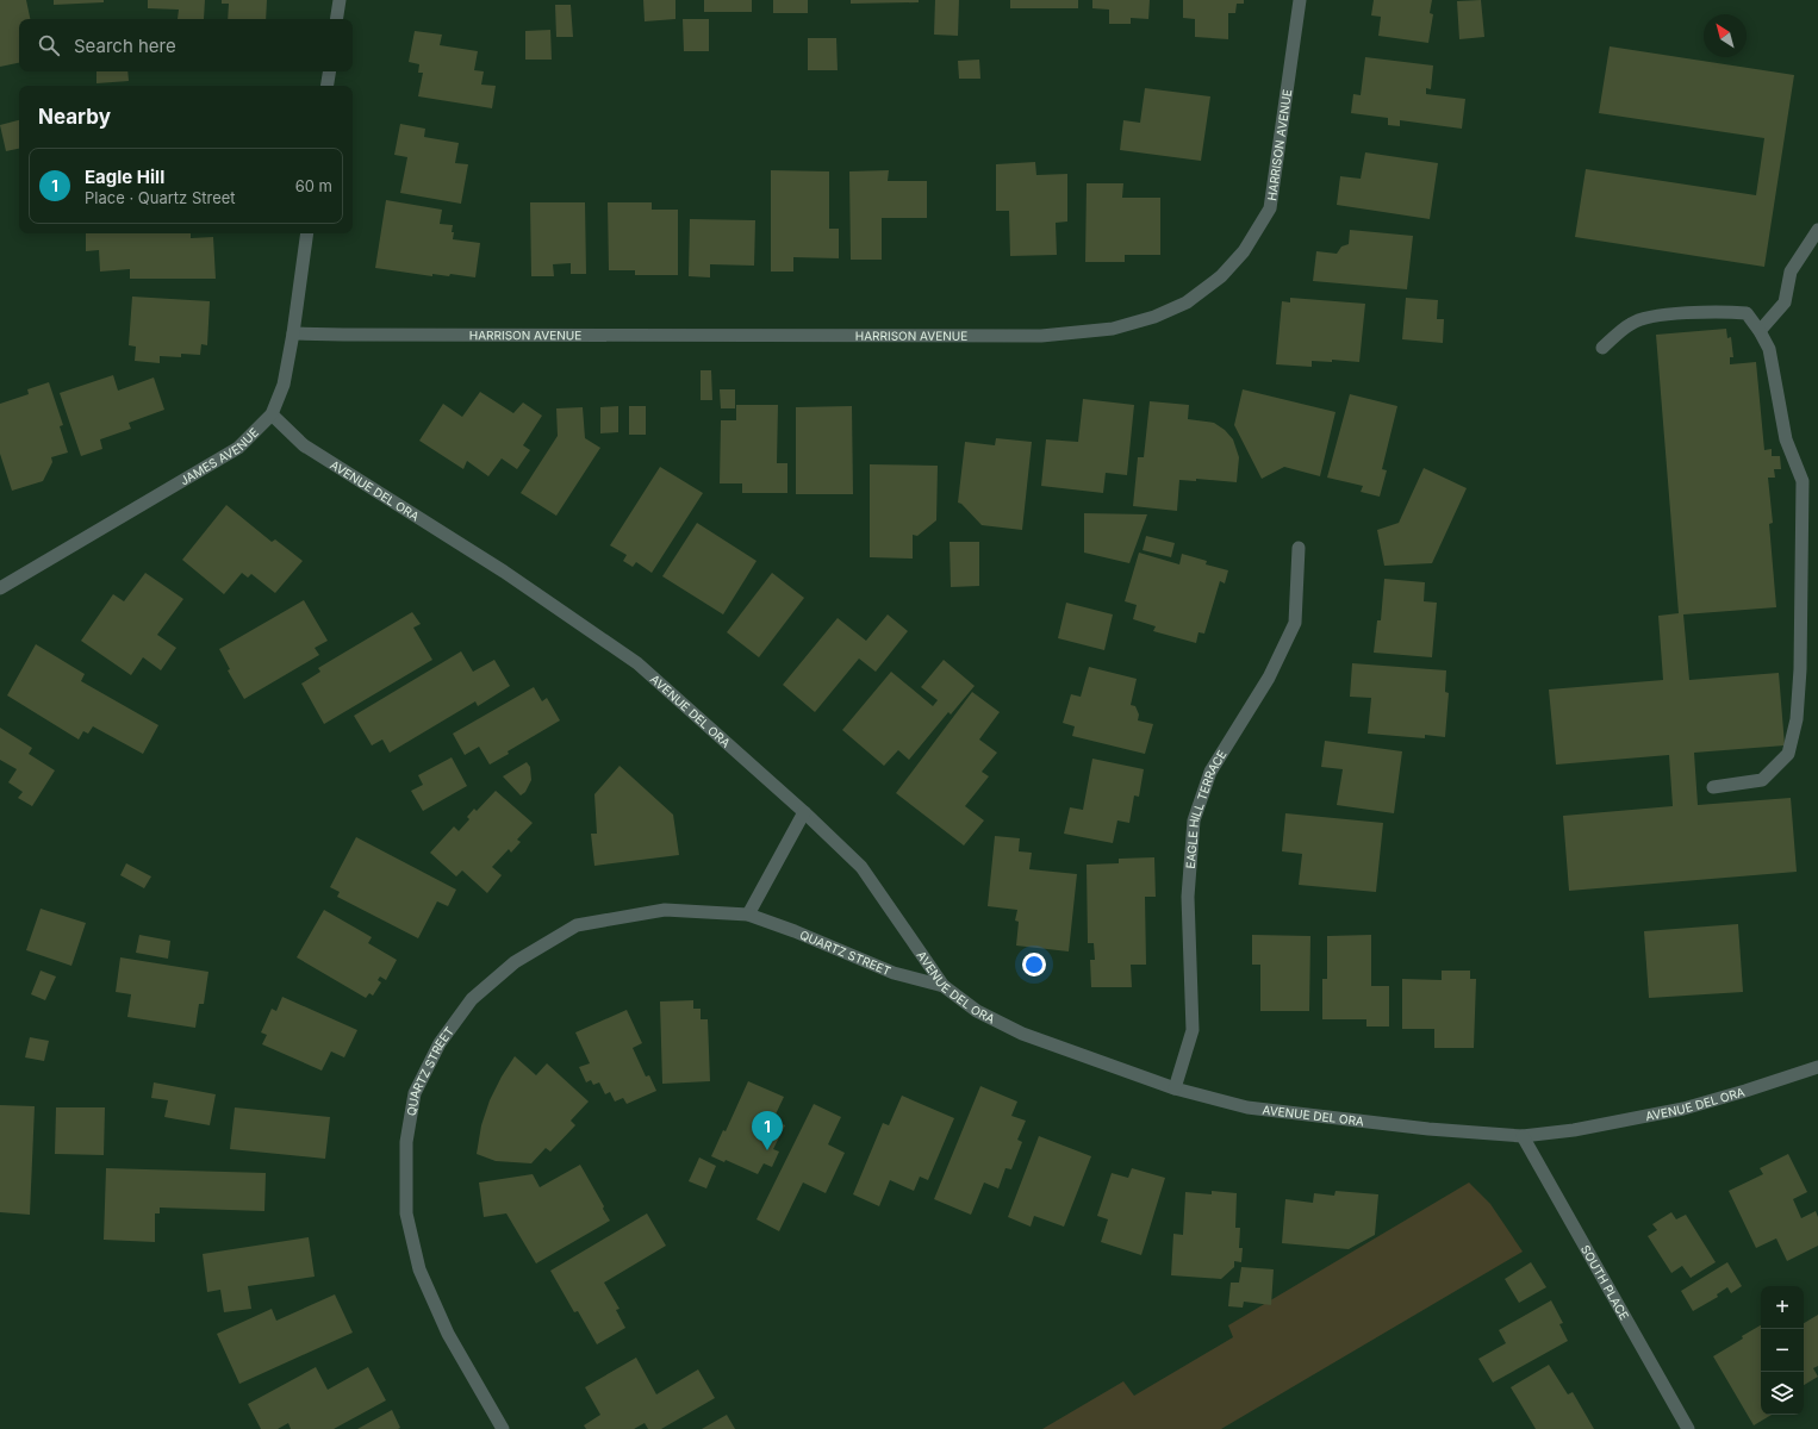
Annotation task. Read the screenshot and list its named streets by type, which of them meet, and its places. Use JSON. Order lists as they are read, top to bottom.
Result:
{
  "streets": {
    "street": [
      "HARRISON AVENUE",
      "JAMES AVENUE",
      "AVENUE DEL ORA",
      "EAGLE HILL TERRACE",
      "QUARTZ STREET",
      "SOUTH PLACE"
    ]
  },
  "crossings": [
    ["HARRISON AVENUE", "JAMES AVENUE"],
    ["JAMES AVENUE", "AVENUE DEL ORA"],
    ["AVENUE DEL ORA", "EAGLE HILL TERRACE"],
    ["AVENUE DEL ORA", "QUARTZ STREET"],
    ["AVENUE DEL ORA", "SOUTH PLACE"]
  ],
  "north": "top left",
  "page": {
    "search": "Search here",
    "heading": "Nearby",
    "list": [
      {
        "mark": "1",
        "name": "Eagle Hill",
        "note": "Place · Quartz Street",
        "value": "60 m"
      }
    ],
    "pins": "1",
    "map_buttons": ["+", "−"]
  }
}
